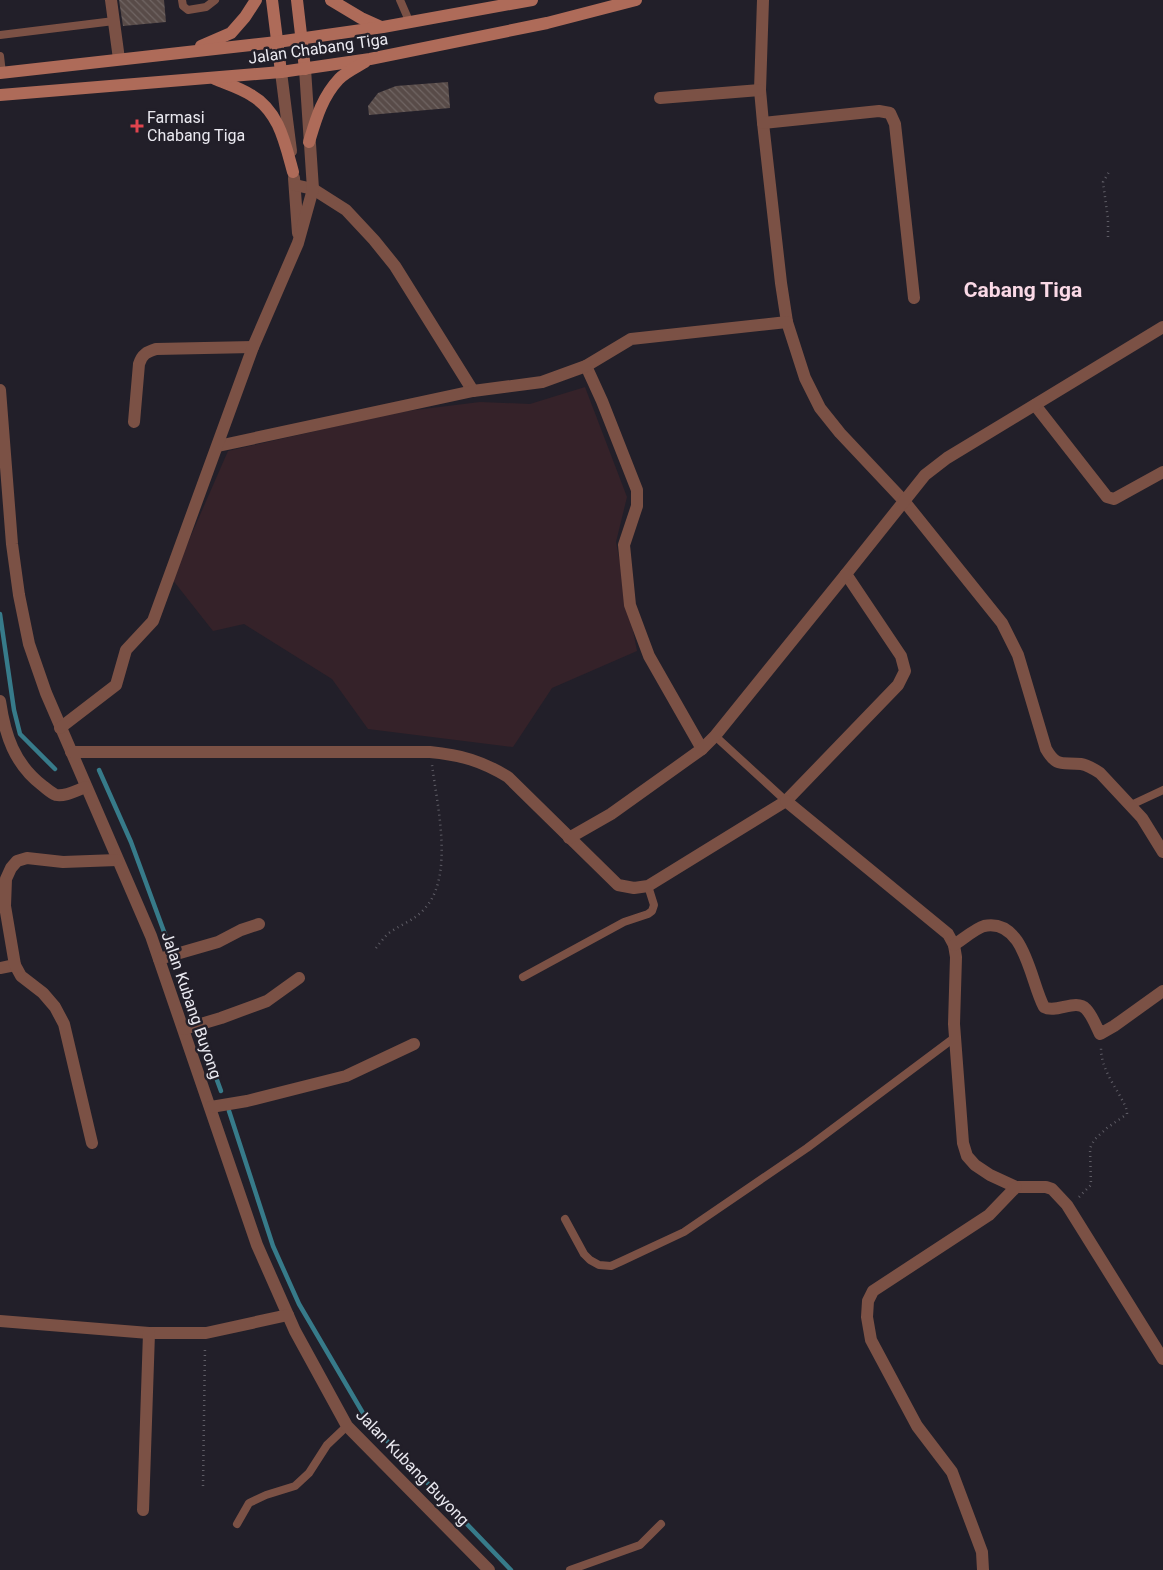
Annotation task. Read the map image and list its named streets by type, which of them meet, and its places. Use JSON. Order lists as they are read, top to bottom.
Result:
{
  "streets": {
    "main road": ["Jalan Chabang Tiga"],
    "street": ["Jalan Kubang Buyong"]
  },
  "districts": ["Cabang Tiga"],
  "places": {
    "health": ["Farmasi Chabang Tiga"]
  }
}
